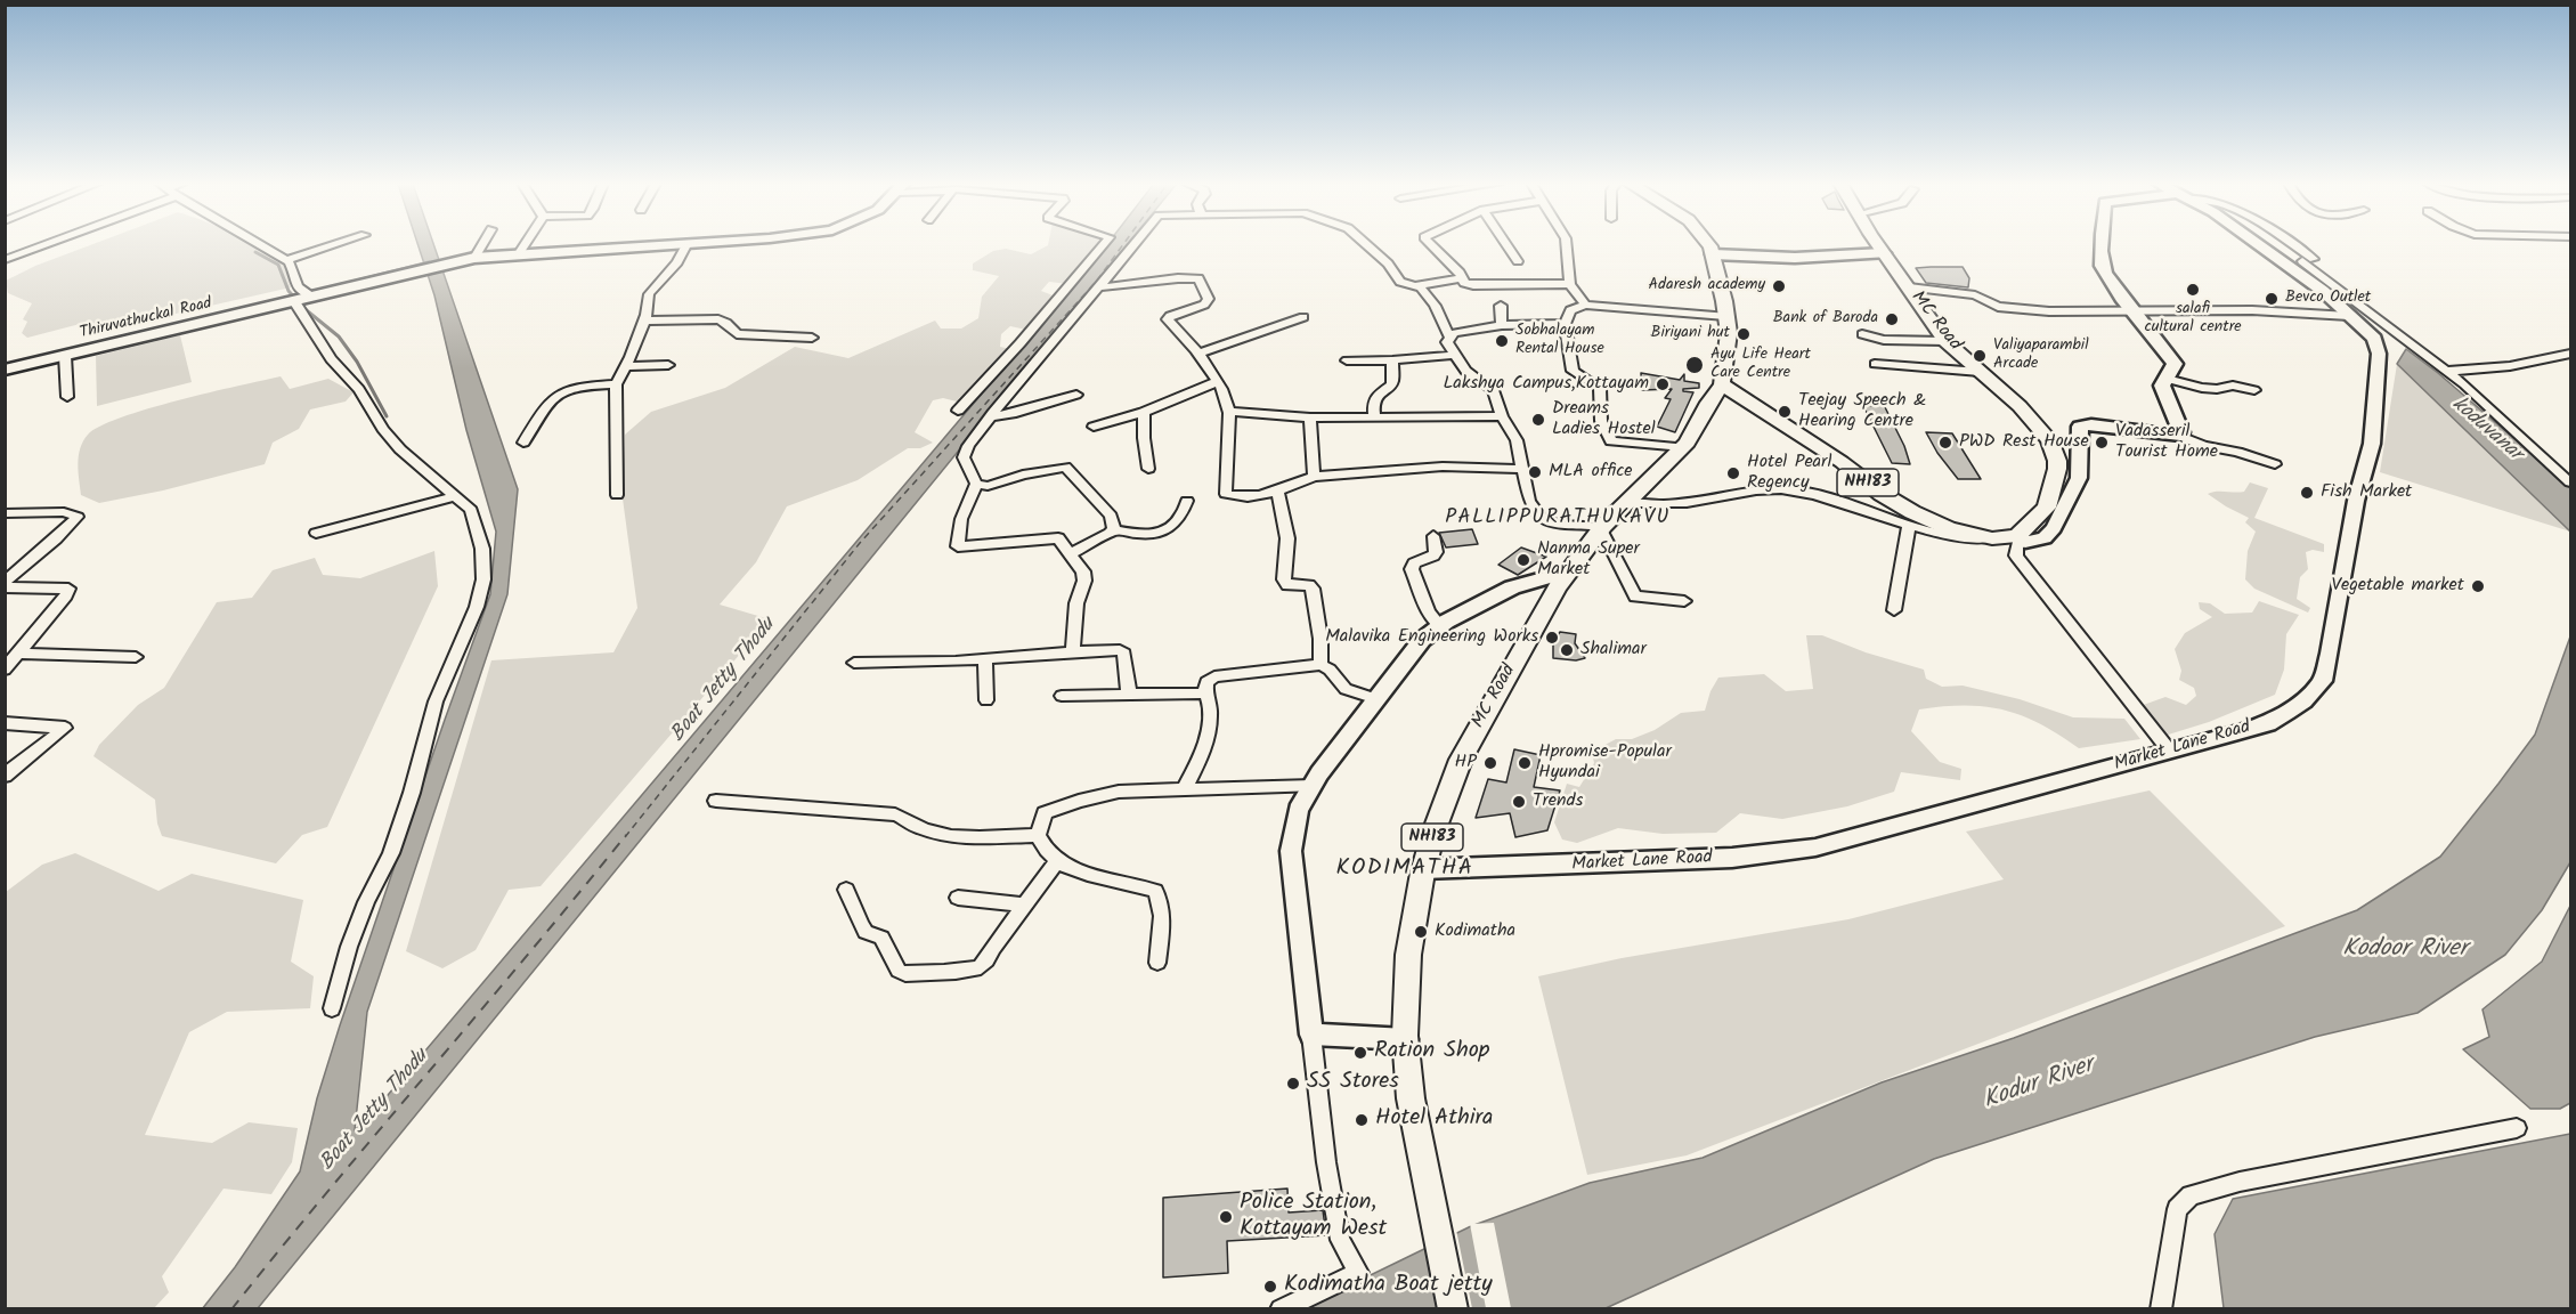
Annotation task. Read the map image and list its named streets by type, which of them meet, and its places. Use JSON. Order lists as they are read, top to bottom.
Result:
{
  "streets": {
    "highway": ["MC Road", "NH183"],
    "main road": ["Thiruvathuckal Road", "Market Lane Road"]
  },
  "crossings": [
    ["MC Road", "NH183"],
    ["MC Road", "Market Lane Road"]
  ],
  "districts": ["PALLIPPURATHUKAVU", "KODIMATHA"],
  "water": [
    "koduvanar",
    "Boat Jetty Thodu",
    "Kodoor River",
    "Kodur River"
  ],
  "places": [
    "Adaresh academy",
    "salafi cultural centre",
    "Bevco Outlet",
    "Bank of Baroda",
    "Biriyani hut",
    "Sobhalayam Rental House",
    "Valiyaparambil Arcade",
    "Ayu Life Heart Care Centre",
    "Lakshya Campus,Kottayam",
    "Teejay Speech & Hearing Centre",
    "Dreams Ladies Hostel",
    "PWD Rest House",
    "Vadasseril Tourist Home",
    "MLA office",
    "Hotel Pearl Regency",
    "Fish Market",
    "Nanma Super Market",
    "Vegetable market",
    "Malavika Engineering Works",
    "Shalimar",
    "HP",
    "Hpromise-Popular Hyundai",
    "Trends",
    "Kodimatha",
    "Ration Shop",
    "SS Stores",
    "Hotel Athira",
    "Police Station, Kottayam West",
    "Kodimatha Boat jetty"
  ]
}
